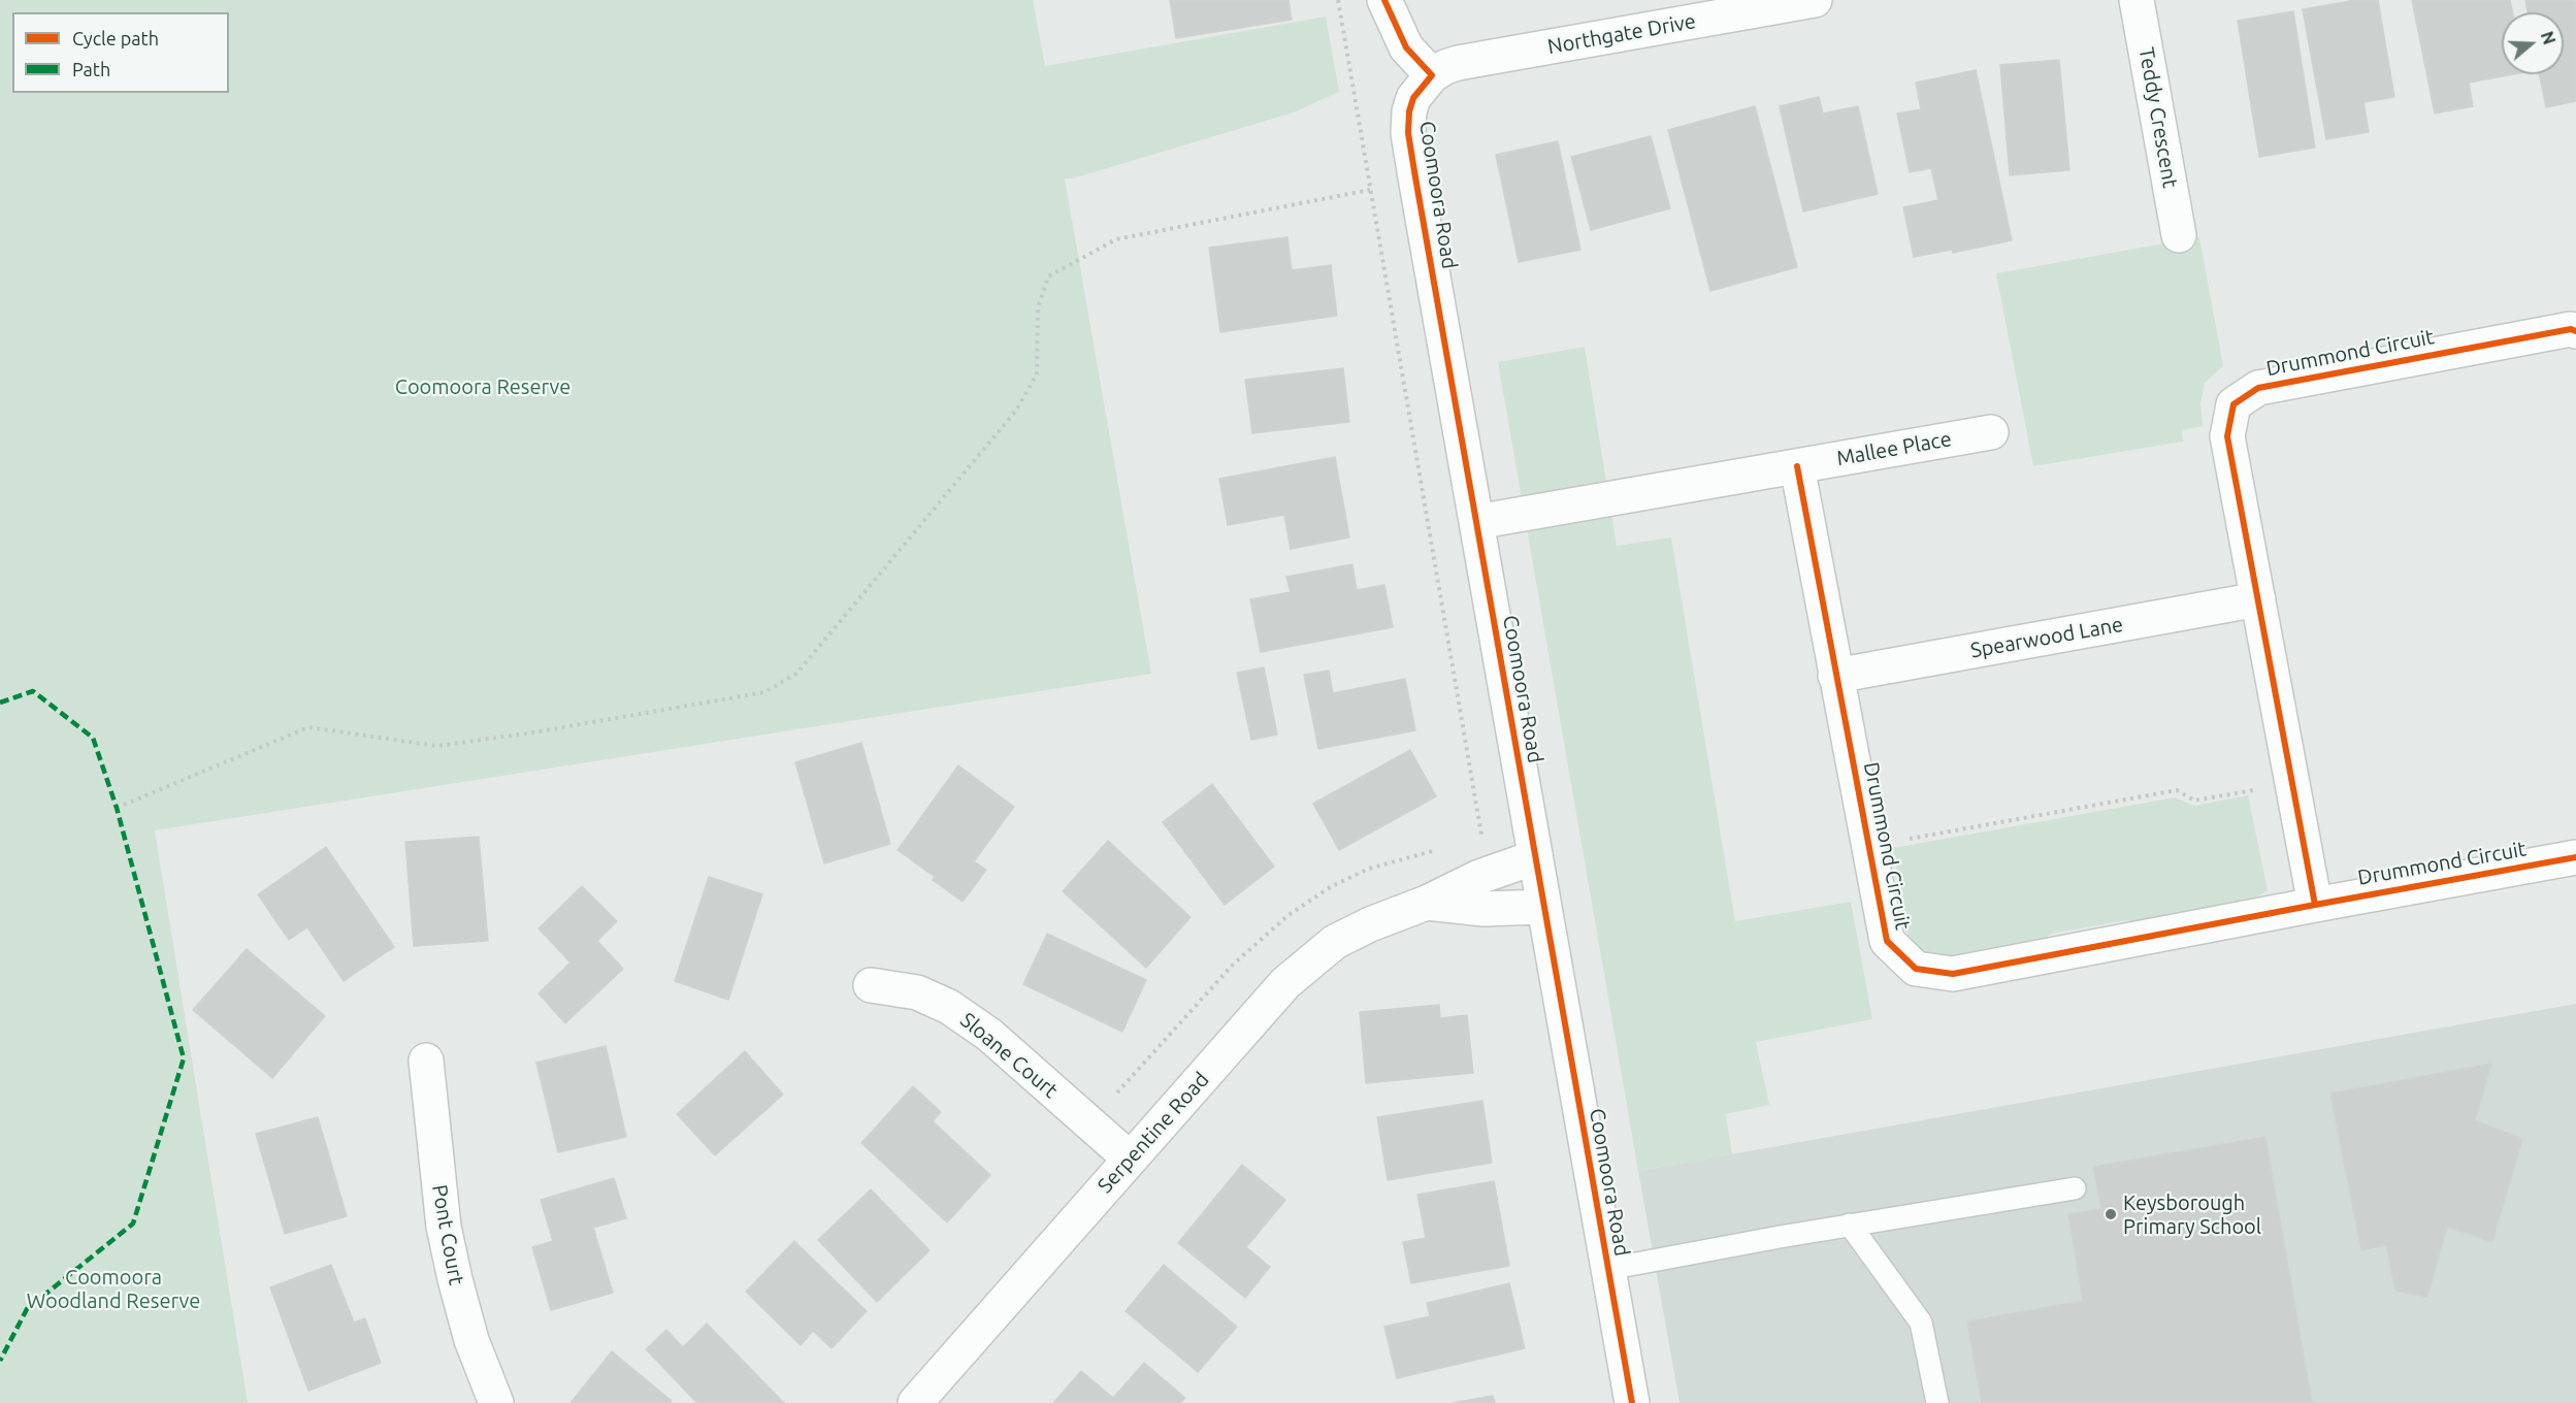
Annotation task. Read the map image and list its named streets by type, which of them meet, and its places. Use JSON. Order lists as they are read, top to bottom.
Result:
{
  "streets": {
    "street": [
      "Northgate Drive",
      "Teddy Crescent",
      "Coomoora Road",
      "Drummond Circuit",
      "Mallee Place",
      "Spearwood Lane",
      "Sloane Court",
      "Serpentine Road",
      "Pont Court"
    ]
  },
  "crossings": [
    ["Northgate Drive", "Coomoora Road"],
    ["Coomoora Road", "Serpentine Road"],
    ["Drummond Circuit", "Mallee Place"],
    ["Drummond Circuit", "Spearwood Lane"],
    ["Sloane Court", "Serpentine Road"]
  ],
  "parks": ["Coomoora Reserve", "Coomoora Woodland Reserve"],
  "places": ["Keysborough Primary School"],
  "legend": ["Cycle path", "Path"],
  "north": "right"
}
